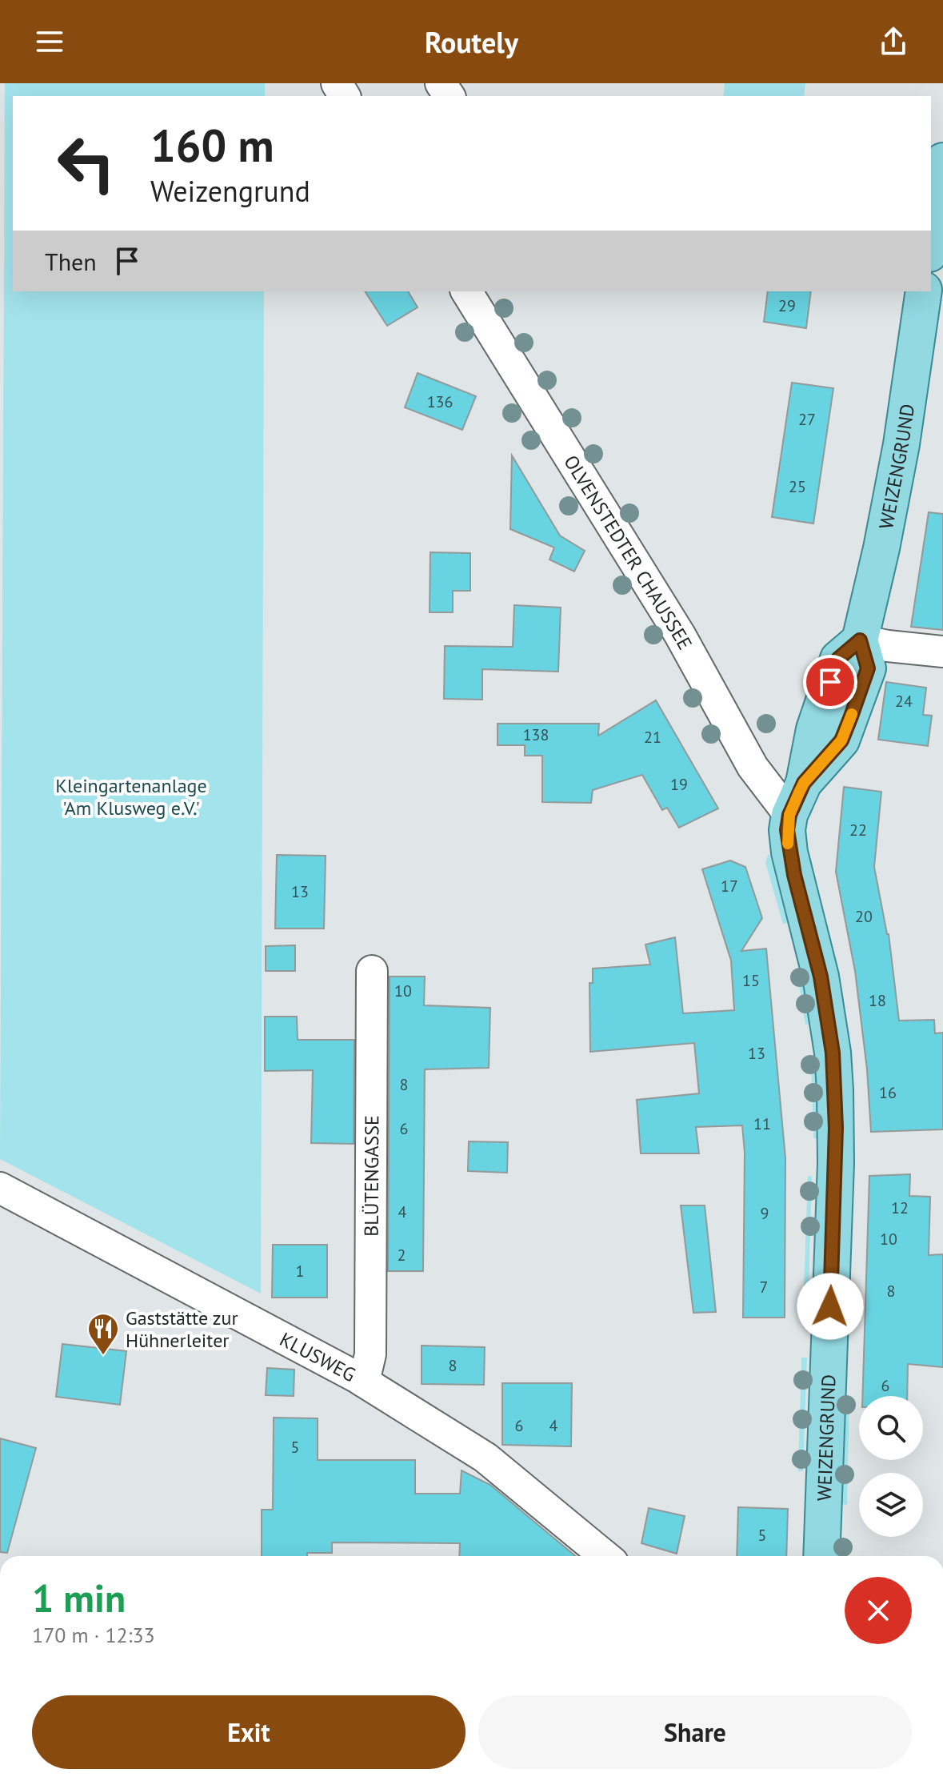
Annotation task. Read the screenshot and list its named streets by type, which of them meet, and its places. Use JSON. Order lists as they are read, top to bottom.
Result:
{
  "streets": {
    "main road": ["WEIZENGRUND"],
    "street": ["OLVENSTEDTER CHAUSSEE", "BLÜTENGASSE", "KLUSWEG"]
  },
  "crossings": [
    ["WEIZENGRUND", "OLVENSTEDTER CHAUSSEE"],
    ["BLÜTENGASSE", "KLUSWEG"]
  ],
  "parks": ["Kleingartenanlage 'Am Klusweg e.V.'"],
  "places": {
    "restaurant": ["Gaststätte zur Hühnerleiter"]
  },
  "house_numbers": [
    "29",
    "136",
    "27",
    "25",
    "24",
    "138",
    "21",
    "19",
    "22",
    "17",
    "13",
    "20",
    "15",
    "10",
    "18",
    "13",
    "8",
    "16",
    "11",
    "6",
    "12",
    "4",
    "9",
    "10",
    "2",
    "1",
    "7",
    "8",
    "8",
    "6",
    "6",
    "4",
    "5",
    "5"
  ],
  "page": {
    "header": "Routely",
    "turn": ["160 m", "Weizengrund"],
    "then": "Then",
    "heading": ["1 min", "170 m · 12:33"],
    "buttons": ["Exit", "Share"]
  }
}
